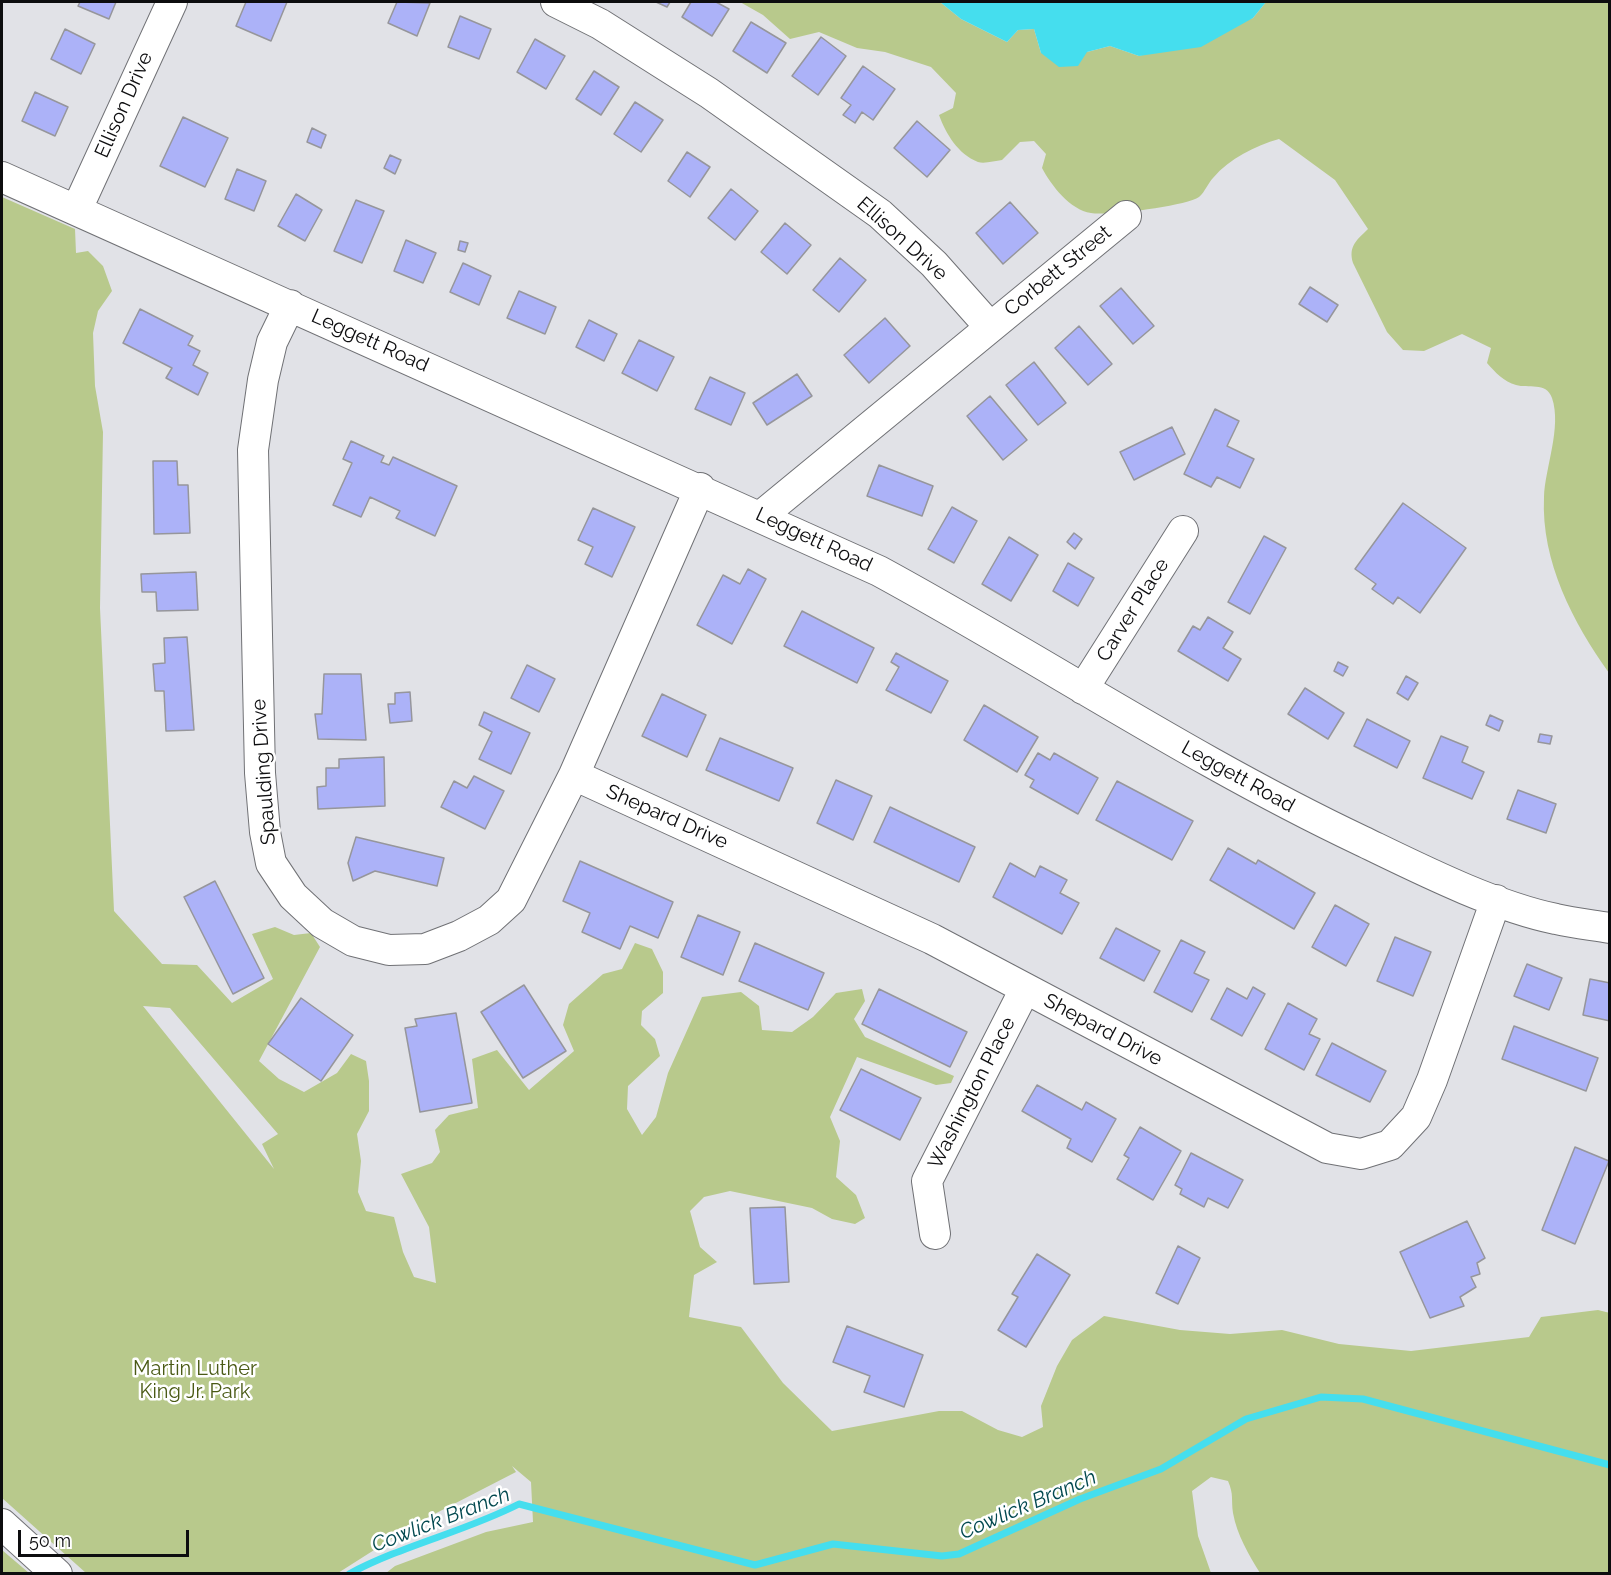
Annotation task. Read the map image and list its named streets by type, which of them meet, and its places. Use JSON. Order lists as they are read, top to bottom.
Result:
{
  "streets": {
    "street": [
      "Ellison Drive",
      "Corbett Street",
      "Leggett Road",
      "Carver Place",
      "Spaulding Drive",
      "Shepard Drive",
      "Washington Place"
    ]
  },
  "crossings": [
    ["Ellison Drive", "Corbett Street"],
    ["Ellison Drive", "Leggett Road"],
    ["Leggett Road", "Carver Place"],
    ["Leggett Road", "Spaulding Drive"],
    ["Leggett Road", "Shepard Drive"],
    ["Spaulding Drive", "Shepard Drive"],
    ["Shepard Drive", "Washington Place"]
  ],
  "water": ["Cowlick Branch"],
  "parks": ["Martin Luther King Jr. Park"],
  "scale_bar": "50 m"
}
